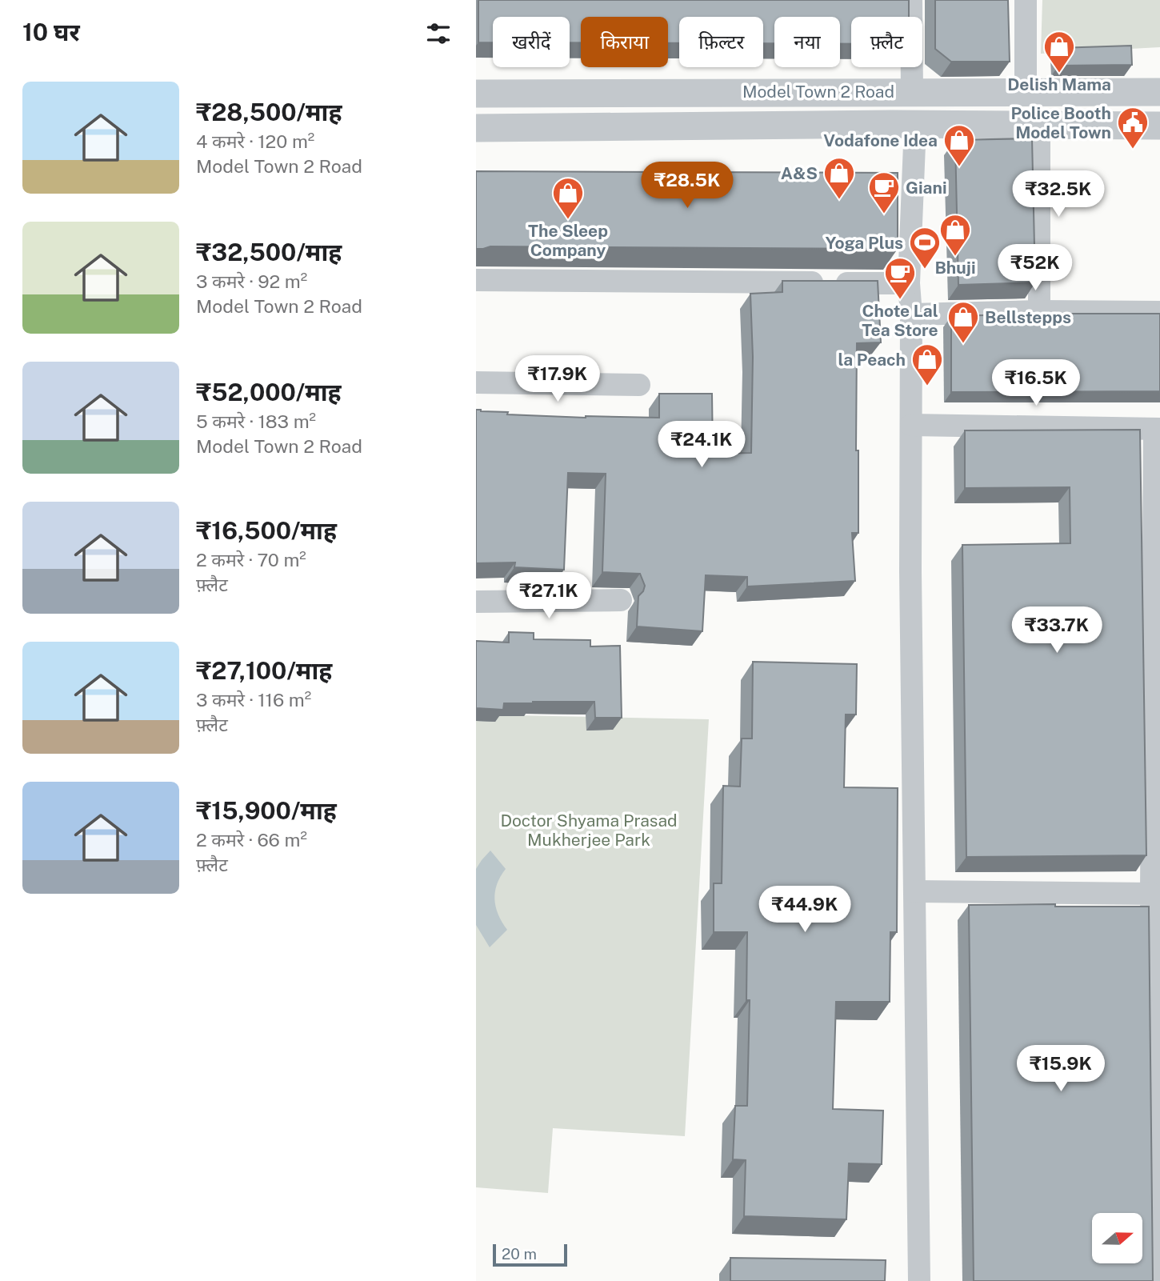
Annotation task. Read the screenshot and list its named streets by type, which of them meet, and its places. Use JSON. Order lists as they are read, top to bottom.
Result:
{
  "streets": {
    "street": ["Model Town 2 Road"]
  },
  "parks": ["Doctor Shyama Prasad Mukherjee Park"],
  "places": {
    "shop": [
      "Delish Mama",
      "Vodafone Idea",
      "A&S",
      "The Sleep Company",
      "Bhuji",
      "Bellstepps",
      "la Peach"
    ],
    "public building": ["Police Booth Model Town"],
    "cafe": ["Giani", "Chote Lal Tea Store"],
    "sports": ["Yoga Plus"]
  },
  "scale_bar": "20 m",
  "north": "right",
  "page": {
    "heading": "10 घर",
    "chip": [
      "खरीदें",
      "किराया",
      "फ़िल्टर",
      "नया",
      "फ़्लैट"
    ],
    "list": [
      {
        "name": "₹28,500/माह",
        "note": "4 कमरे · 120 m² · Model Town 2 Road"
      },
      {
        "name": "₹32,500/माह",
        "note": "3 कमरे · 92 m² · Model Town 2 Road"
      },
      {
        "name": "₹52,000/माह",
        "note": "5 कमरे · 183 m² · Model Town 2 Road"
      },
      {
        "name": "₹16,500/माह",
        "note": "2 कमरे · 70 m² · फ़्लैट"
      },
      {
        "name": "₹27,100/माह",
        "note": "3 कमरे · 116 m² · फ़्लैट"
      },
      {
        "name": "₹15,900/माह",
        "note": "2 कमरे · 66 m² · फ़्लैट"
      }
    ],
    "price": [
      "₹28.5K",
      "₹32.5K",
      "₹52K",
      "₹17.9K",
      "₹16.5K",
      "₹24.1K",
      "₹27.1K",
      "₹33.7K",
      "₹44.9K",
      "₹15.9K"
    ],
    "scale": "20 m"
  }
}
